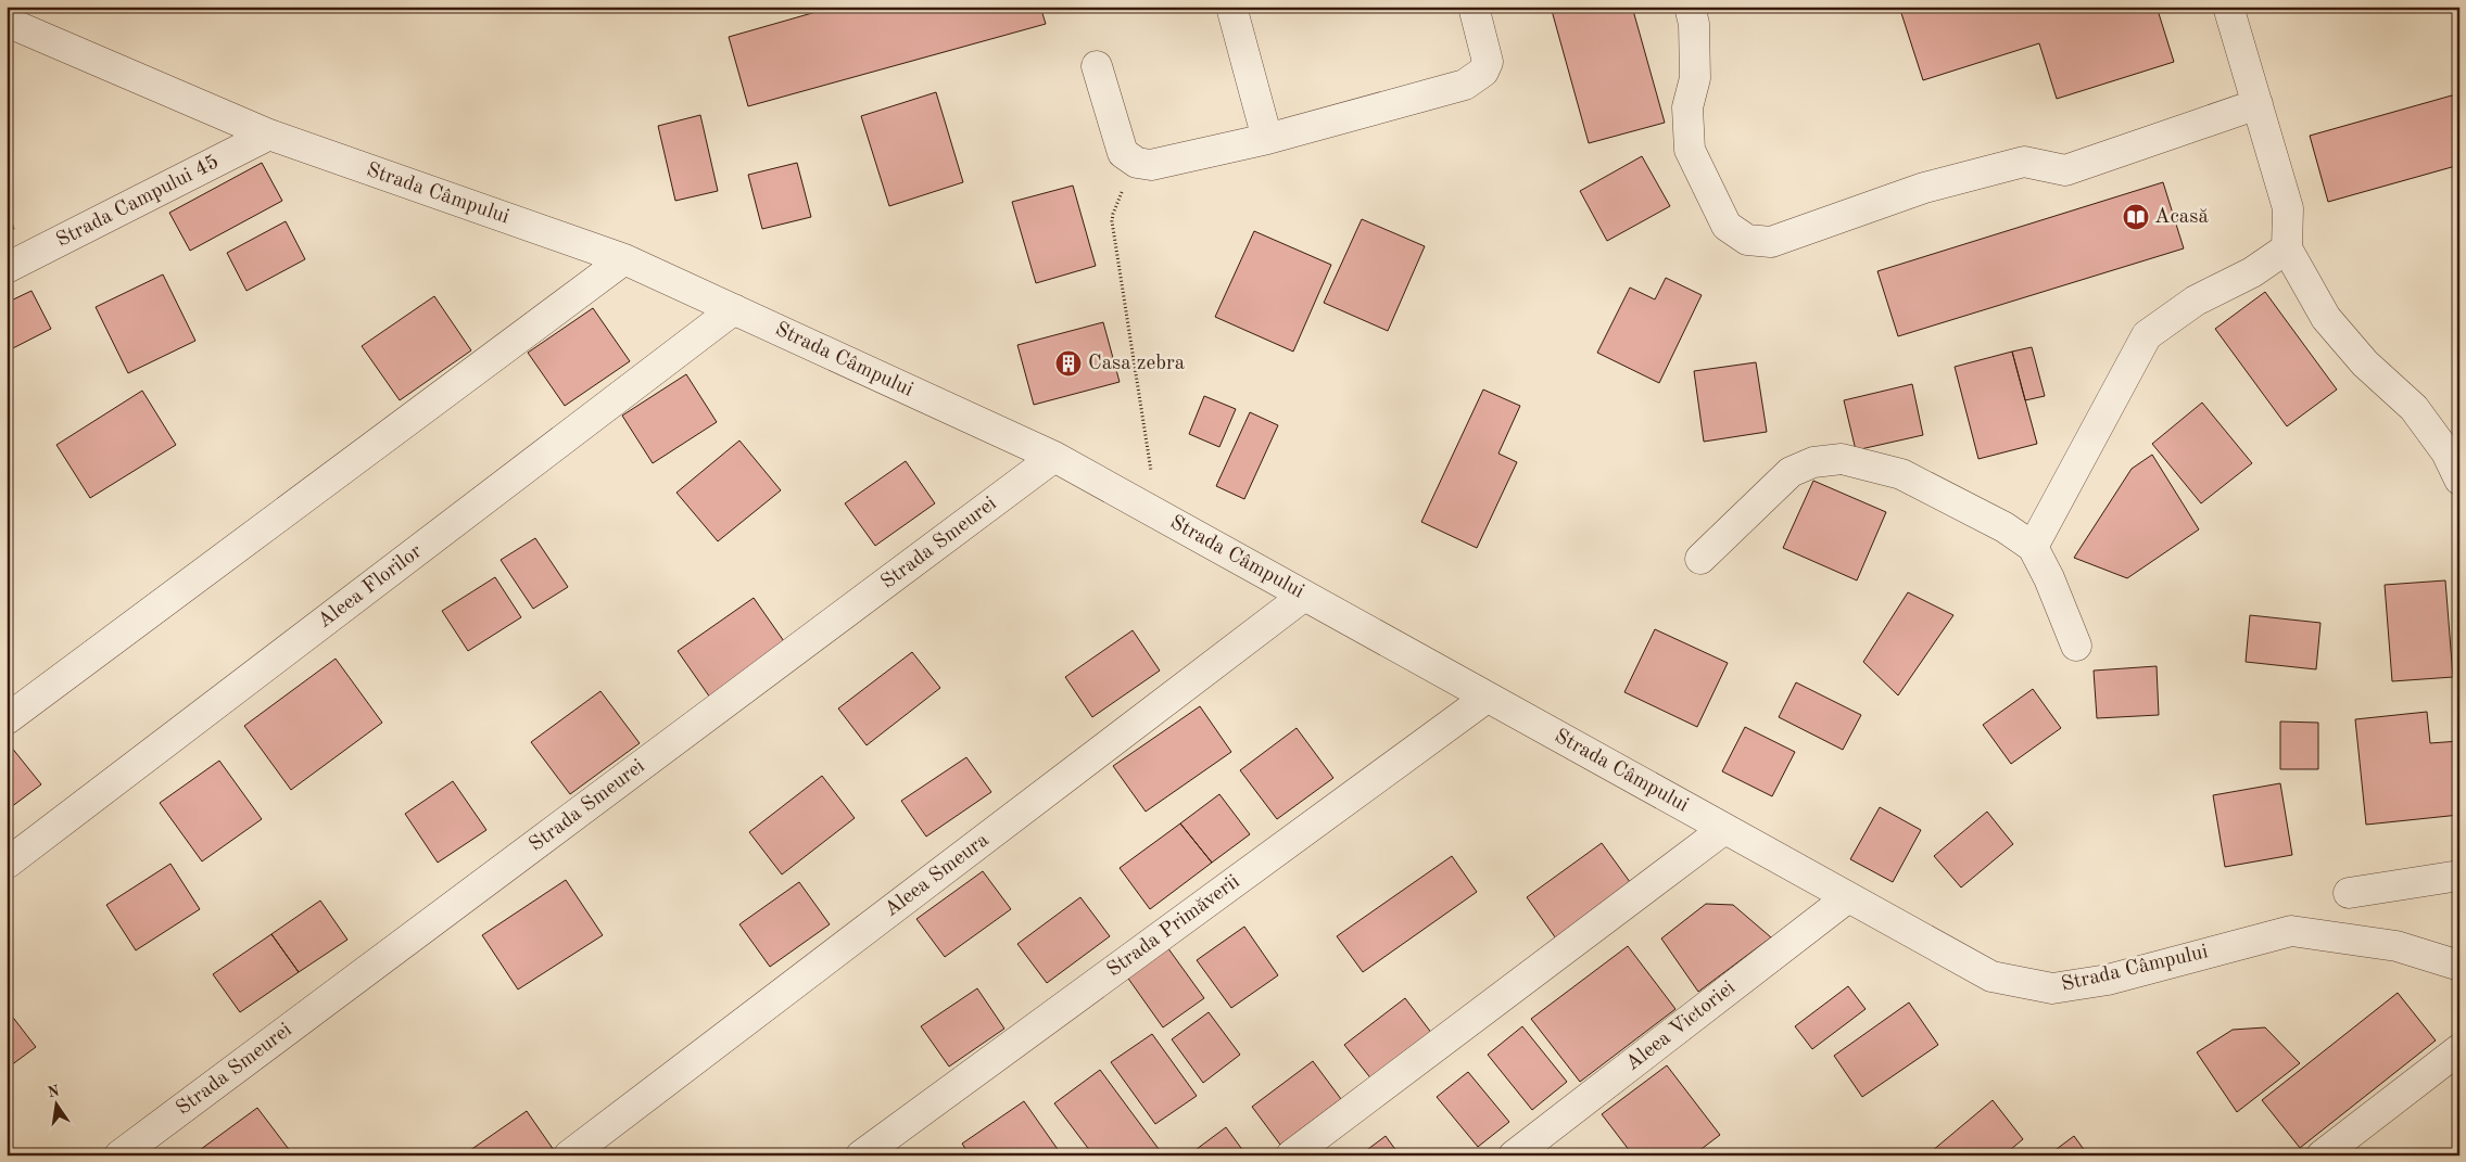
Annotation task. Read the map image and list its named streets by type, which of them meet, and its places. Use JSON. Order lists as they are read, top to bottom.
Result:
{
  "streets": {
    "street": [
      "Strada Câmpului",
      "Strada Campului 45",
      "Strada Smeurei",
      "Aleea Florilor",
      "Aleea Smeura",
      "Strada Primăverii",
      "Aleea Victoriei"
    ]
  },
  "crossings": [
    ["Strada Câmpului", "Strada Campului 45"],
    ["Strada Câmpului", "Strada Smeurei"],
    ["Strada Câmpului", "Aleea Florilor"],
    ["Strada Câmpului", "Aleea Smeura"],
    ["Strada Câmpului", "Strada Primăverii"],
    ["Strada Câmpului", "Aleea Victoriei"]
  ],
  "places": {
    "library": ["Acasă"],
    "building": ["Casa zebra"]
  },
  "north": "top"
}
